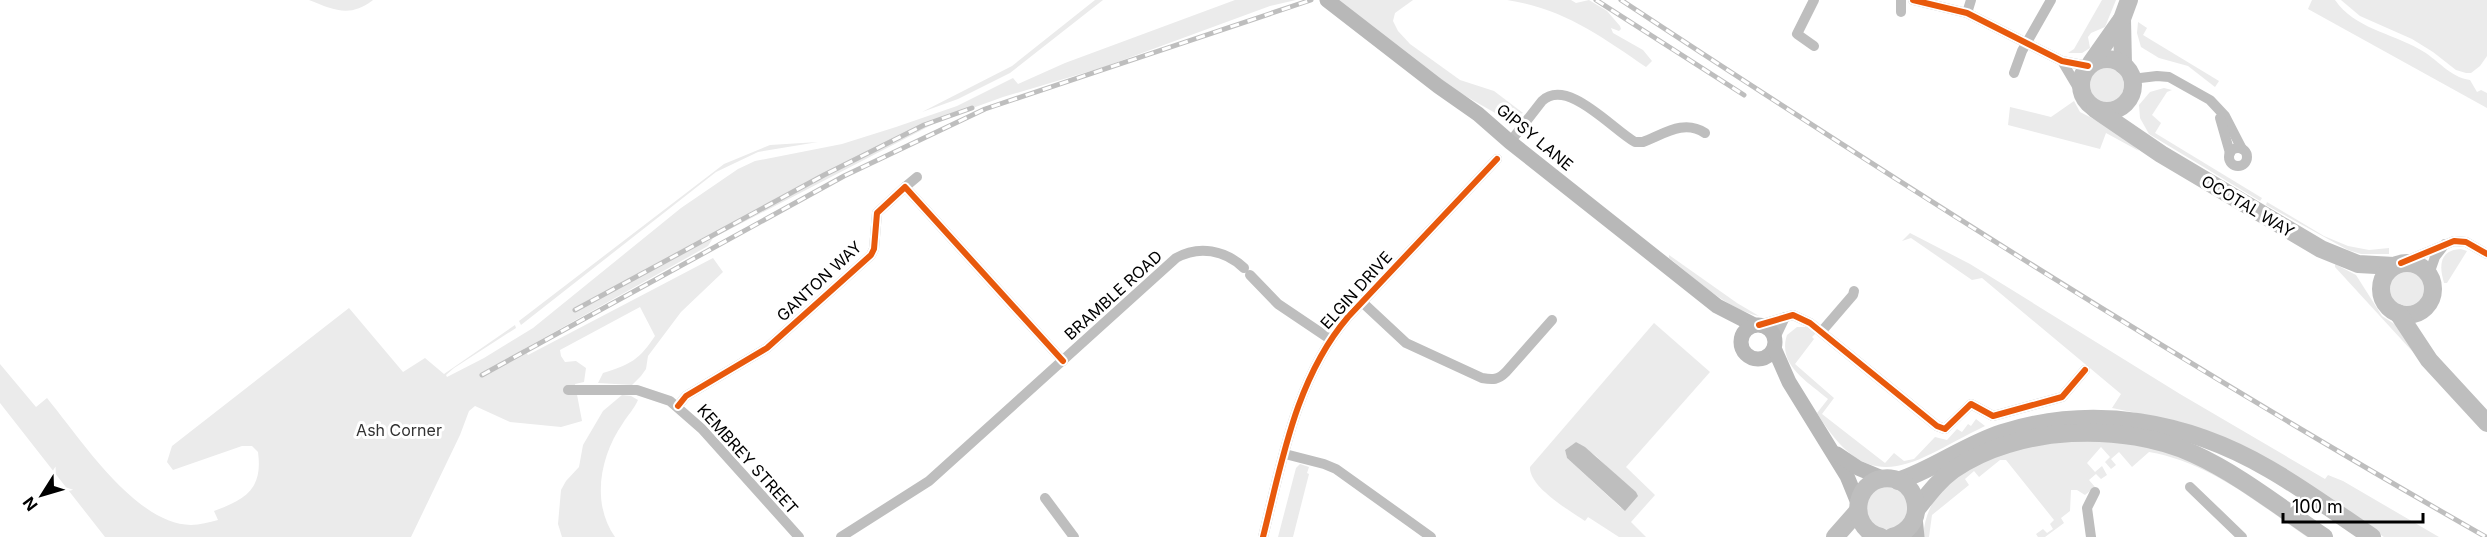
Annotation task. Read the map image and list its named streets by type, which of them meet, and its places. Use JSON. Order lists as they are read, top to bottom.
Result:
{
  "streets": {
    "main road": ["GIPSY LANE", "OCOTAL WAY"],
    "street": [
      "GANTON WAY",
      "ELGIN DRIVE",
      "BRAMBLE ROAD",
      "KEMBREY STREET"
    ]
  },
  "crossings": [
    ["GANTON WAY", "KEMBREY STREET"],
    ["ELGIN DRIVE", "BRAMBLE ROAD"]
  ],
  "parks": ["Ash Corner"],
  "scale_bar": "100 m",
  "north": "bottom left"
}
